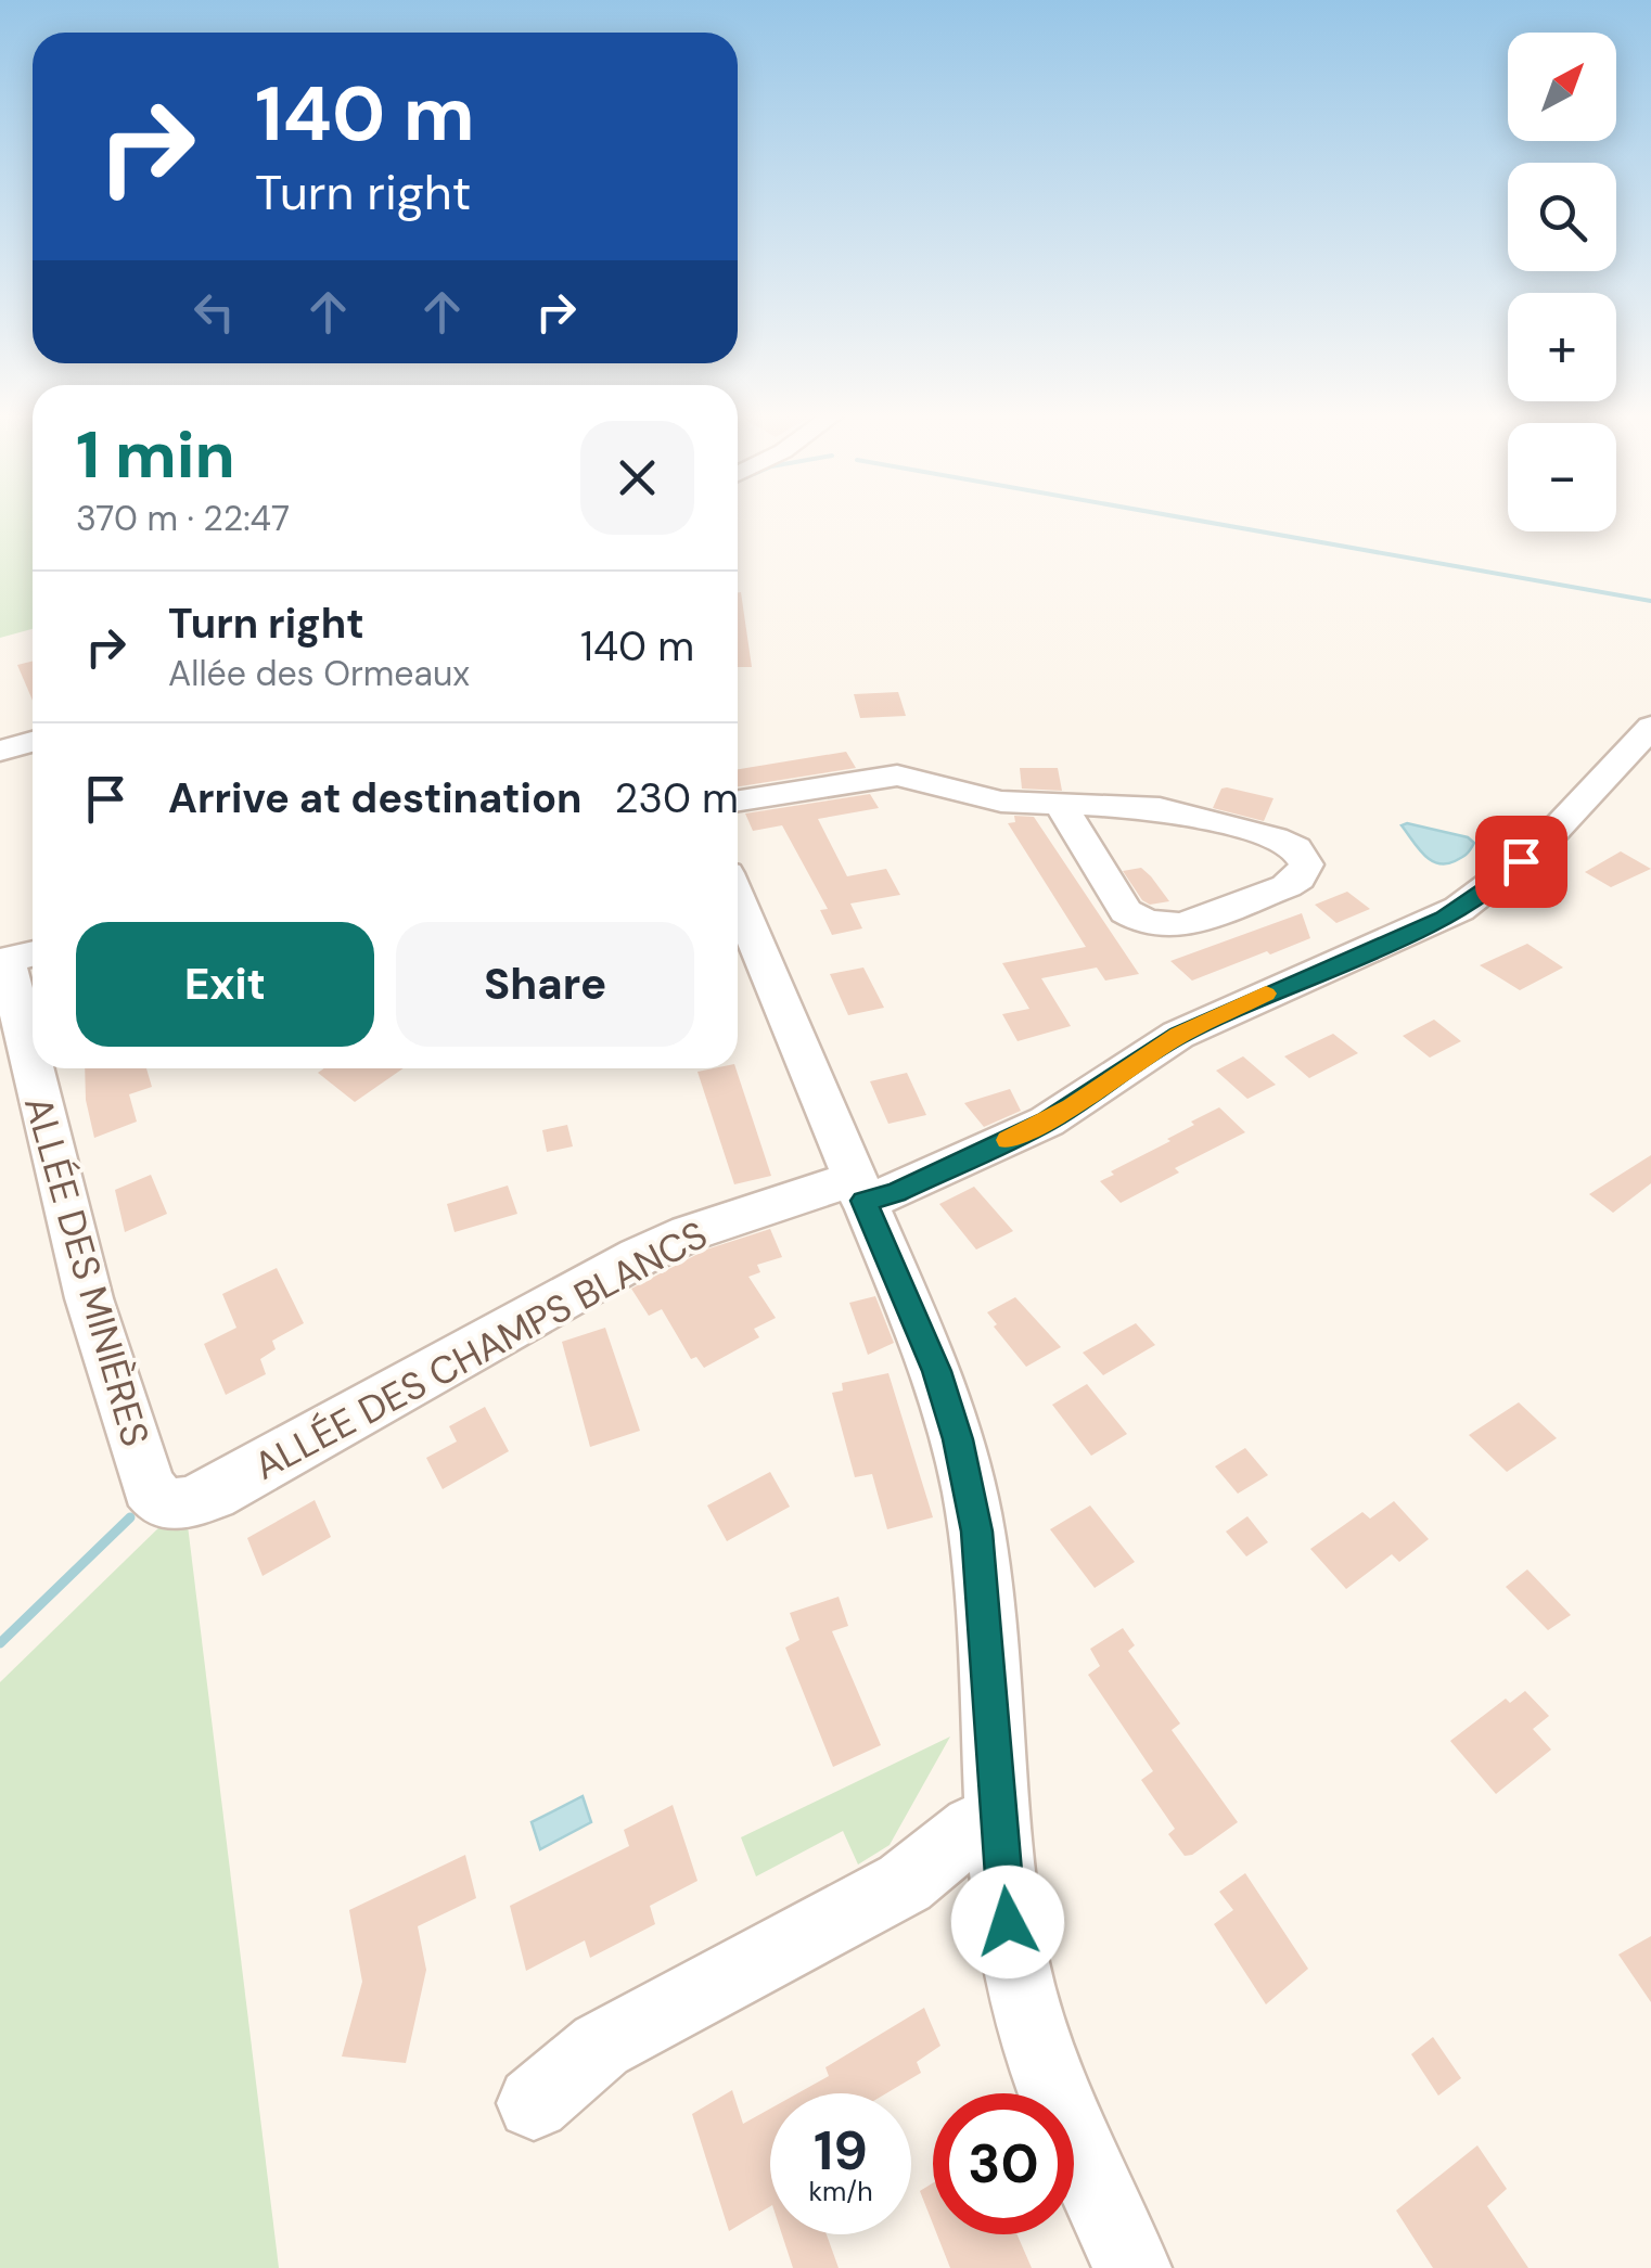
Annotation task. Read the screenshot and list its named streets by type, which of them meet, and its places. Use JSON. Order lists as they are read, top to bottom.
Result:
{
  "streets": {
    "street": ["ALLÉE DES MINIÈRES", "ALLÉE DES CHAMPS BLANCS"]
  },
  "crossings": [
    ["ALLÉE DES MINIÈRES", "ALLÉE DES CHAMPS BLANCS"]
  ],
  "north": "top right",
  "page": {
    "map_buttons": ["+", "−"],
    "turn": ["140 m", "Turn right"],
    "heading": ["1 min", "370 m · 22:47"],
    "list": [
      {
        "name": "Turn right",
        "note": "Allée des Ormeaux",
        "value": "140 m"
      },
      {
        "name": "Arrive at destination",
        "value": "230 m"
      }
    ],
    "buttons": ["Exit", "Share"],
    "speed": "19 km/h",
    "limit": "30"
  }
}
